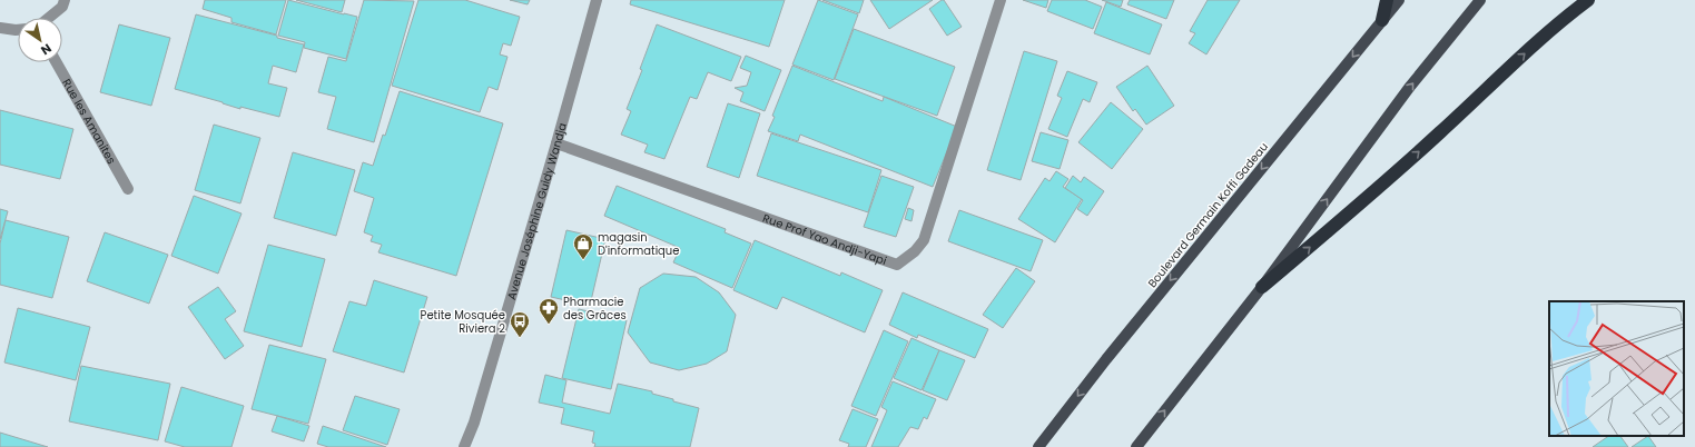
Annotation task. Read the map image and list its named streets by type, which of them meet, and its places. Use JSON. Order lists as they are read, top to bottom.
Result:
{
  "streets": {
    "main road": ["Boulevard Germain Koffi Gadeau"],
    "street": ["Rue les Amanites", "Avenue Joséphine Guidy Wandja", "Rue Prof Yao Andji-Yapi"]
  },
  "crossings": [
    ["Avenue Joséphine Guidy Wandja", "Rue Prof Yao Andji-Yapi"]
  ],
  "places": {
    "shop": ["magasin D'informatique"],
    "pharmacy": ["Pharmacie des Grâces"],
    "bus stop": ["Petite Mosquée Riviera 2"]
  },
  "north": "bottom right"
}
